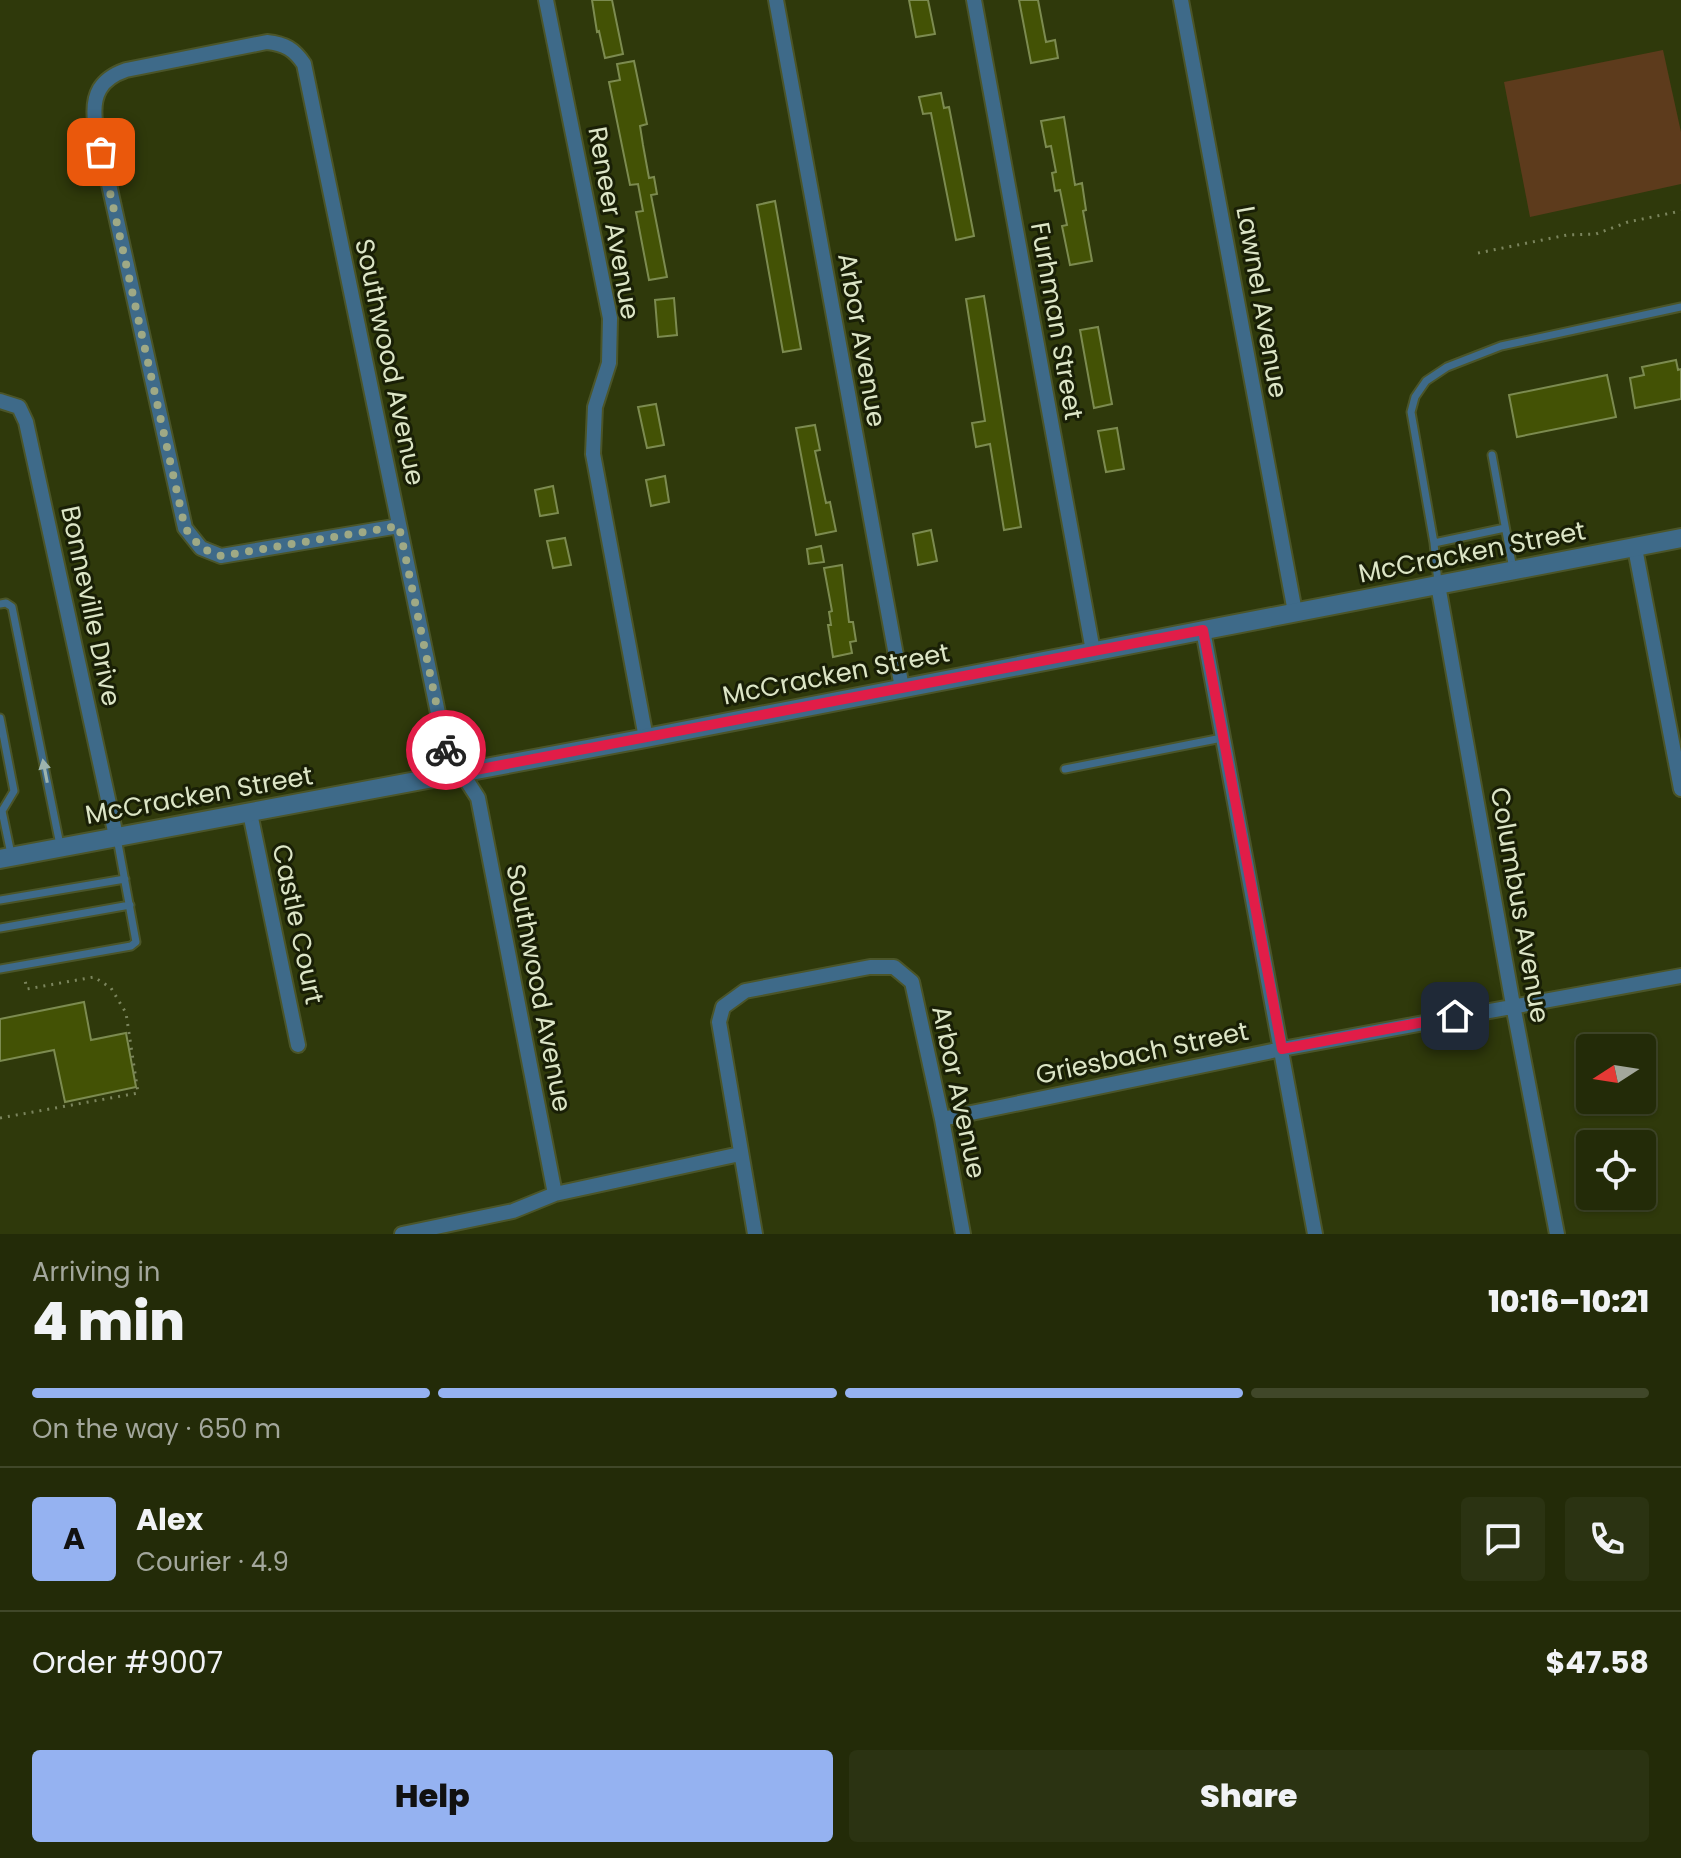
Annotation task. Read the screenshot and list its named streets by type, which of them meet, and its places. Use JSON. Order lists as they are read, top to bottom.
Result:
{
  "streets": {
    "street": [
      "Reneer Avenue",
      "Lawnel Avenue",
      "Furhman Street",
      "Arbor Avenue",
      "Southwood Avenue",
      "McCracken Street",
      "Bonneville Drive",
      "Columbus Avenue",
      "Castle Court",
      "Griesbach Street"
    ]
  },
  "crossings": [
    ["Reneer Avenue", "McCracken Street"],
    ["Lawnel Avenue", "McCracken Street"],
    ["Furhman Street", "McCracken Street"],
    ["Arbor Avenue", "McCracken Street"],
    ["Arbor Avenue", "Griesbach Street"],
    ["Southwood Avenue", "McCracken Street"],
    ["McCracken Street", "Bonneville Drive"],
    ["McCracken Street", "Columbus Avenue"],
    ["McCracken Street", "Castle Court"],
    ["Columbus Avenue", "Griesbach Street"]
  ],
  "north": "left",
  "page": {
    "heading": ["4 min", "Arriving in", "10:16–10:21"],
    "panel": [
      "Alex",
      "Courier · 4.9",
      "Order #9007",
      "$47.58"
    ],
    "bar": "On the way · 650 m",
    "round": "A",
    "buttons": ["Help", "Share"]
  }
}
